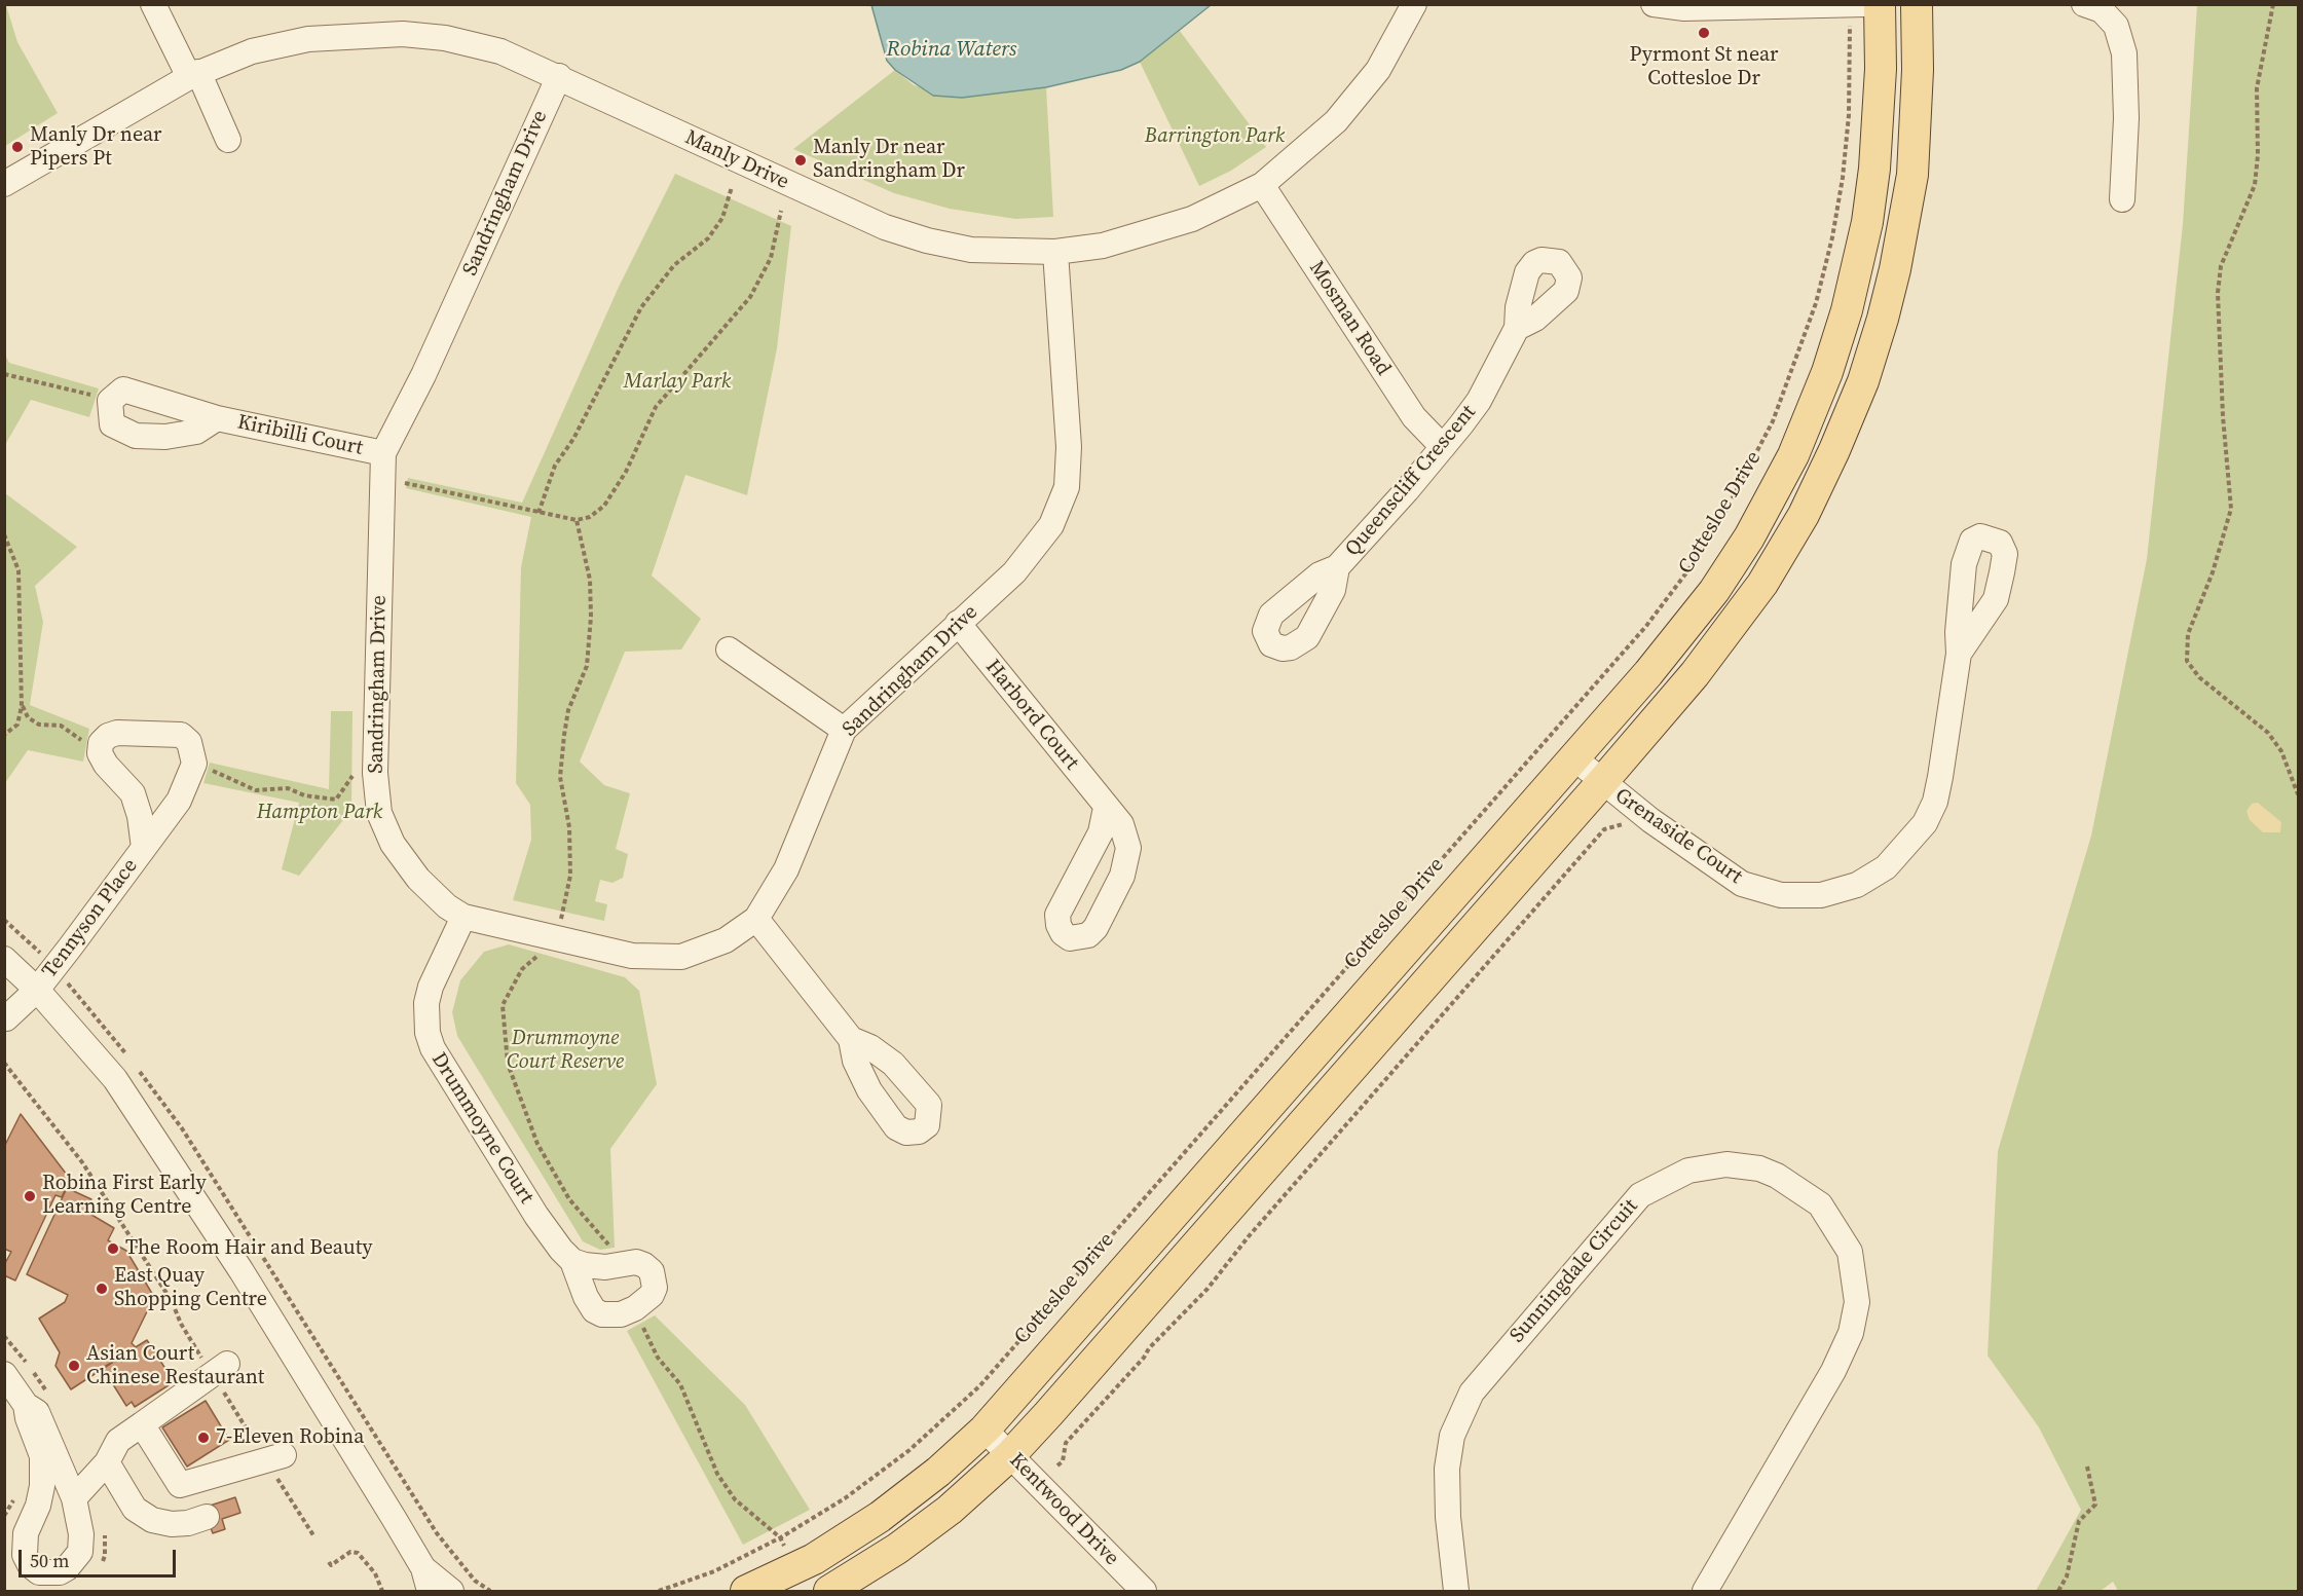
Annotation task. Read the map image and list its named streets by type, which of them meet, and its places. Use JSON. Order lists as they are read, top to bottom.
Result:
{
  "streets": {
    "main road": ["Cottesloe Drive"],
    "street": [
      "Manly Drive",
      "Sandringham Drive",
      "Mosman Road",
      "Kiribilli Court",
      "Queenscliff Crescent",
      "Harbord Court",
      "Grenaside Court",
      "Tennyson Place",
      "Drummoyne Court",
      "Sunningdale Circuit",
      "Kentwood Drive"
    ]
  },
  "crossings": [
    ["Manly Drive", "Sandringham Drive"],
    ["Manly Drive", "Mosman Road"],
    ["Sandringham Drive", "Kiribilli Court"],
    ["Sandringham Drive", "Harbord Court"],
    ["Sandringham Drive", "Drummoyne Court"],
    ["Mosman Road", "Queenscliff Crescent"],
    ["Cottesloe Drive", "Grenaside Court"],
    ["Cottesloe Drive", "Kentwood Drive"]
  ],
  "water": ["Robina Waters"],
  "parks": [
    "Barrington Park",
    "Marlay Park",
    "Hampton Park",
    "Drummoyne Court Reserve"
  ],
  "places": [
    "Pyrmont St near Cottesloe Dr",
    "Manly Dr near Pipers Pt",
    "Manly Dr near Sandringham Dr",
    "Robina First Early Learning Centre",
    "The Room Hair and Beauty",
    "East Quay Shopping Centre",
    "Asian Court Chinese Restaurant",
    "7-Eleven Robina"
  ],
  "scale_bar": "50 m"
}
